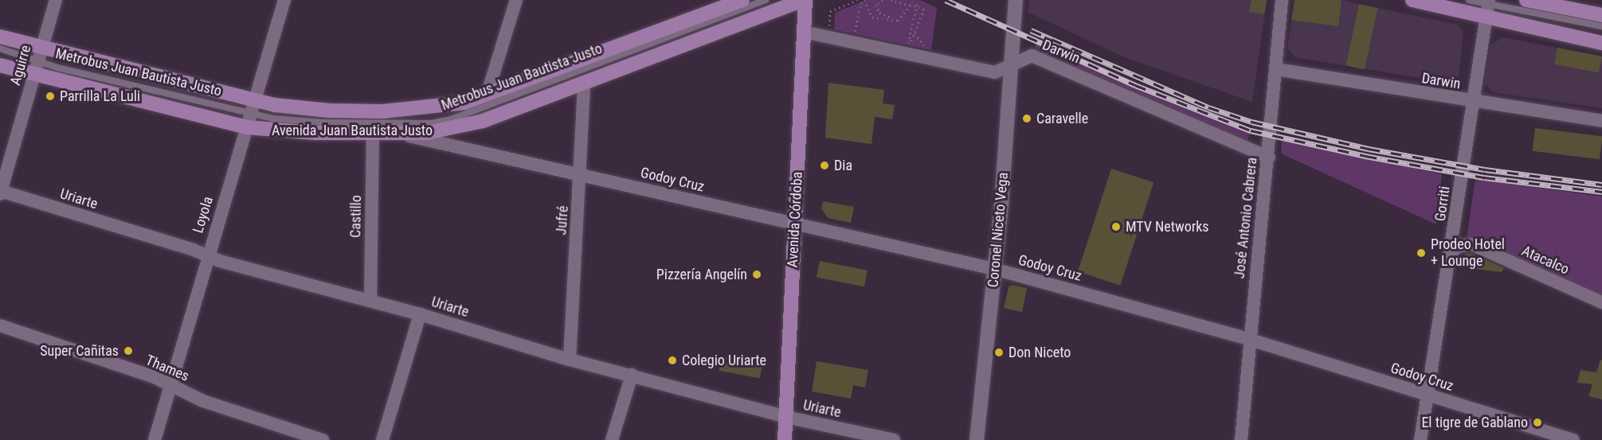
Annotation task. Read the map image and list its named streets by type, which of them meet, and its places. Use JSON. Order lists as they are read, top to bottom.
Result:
{
  "streets": {
    "main road": ["Avenida Juan Bautista Justo", "Avenida Córdoba"],
    "street": [
      "Darwin",
      "Aguirre",
      "Godoy Cruz",
      "Uriarte",
      "Gorriti",
      "Loyola",
      "Castillo",
      "José Antonio Cabrera",
      "Jufré",
      "Coronel Niceto Vega",
      "Atacalco",
      "Thames"
    ],
    "lane": ["Metrobus Juan Bautista Justo"]
  },
  "crossings": [
    ["Darwin", "Gorriti"],
    ["Darwin", "José Antonio Cabrera"],
    ["Darwin", "Avenida Córdoba"],
    ["Darwin", "Coronel Niceto Vega"],
    ["Aguirre", "Metrobus Juan Bautista Justo"],
    ["Aguirre", "Avenida Juan Bautista Justo"],
    ["Aguirre", "Uriarte"],
    ["Metrobus Juan Bautista Justo", "Avenida Juan Bautista Justo"],
    ["Metrobus Juan Bautista Justo", "Loyola"],
    ["Avenida Juan Bautista Justo", "Godoy Cruz"],
    ["Avenida Juan Bautista Justo", "Loyola"],
    ["Avenida Juan Bautista Justo", "Castillo"],
    ["Avenida Juan Bautista Justo", "Avenida Córdoba"],
    ["Avenida Juan Bautista Justo", "Jufré"],
    ["Godoy Cruz", "Gorriti"],
    ["Godoy Cruz", "José Antonio Cabrera"],
    ["Godoy Cruz", "Avenida Córdoba"],
    ["Godoy Cruz", "Jufré"],
    ["Godoy Cruz", "Coronel Niceto Vega"],
    ["Uriarte", "Loyola"],
    ["Uriarte", "Castillo"],
    ["Uriarte", "Avenida Córdoba"],
    ["Uriarte", "Jufré"],
    ["Gorriti", "Atacalco"],
    ["Loyola", "Thames"]
  ],
  "places": [
    "Parrilla La Luli",
    "Caravelle",
    "Dia",
    "MTV Networks",
    "Prodeo Hotel + Lounge",
    "Pizzería Angelín",
    "Super Cañitas",
    "Don Niceto",
    "Colegio Uriarte",
    "El tigre de Gablano"
  ]
}
